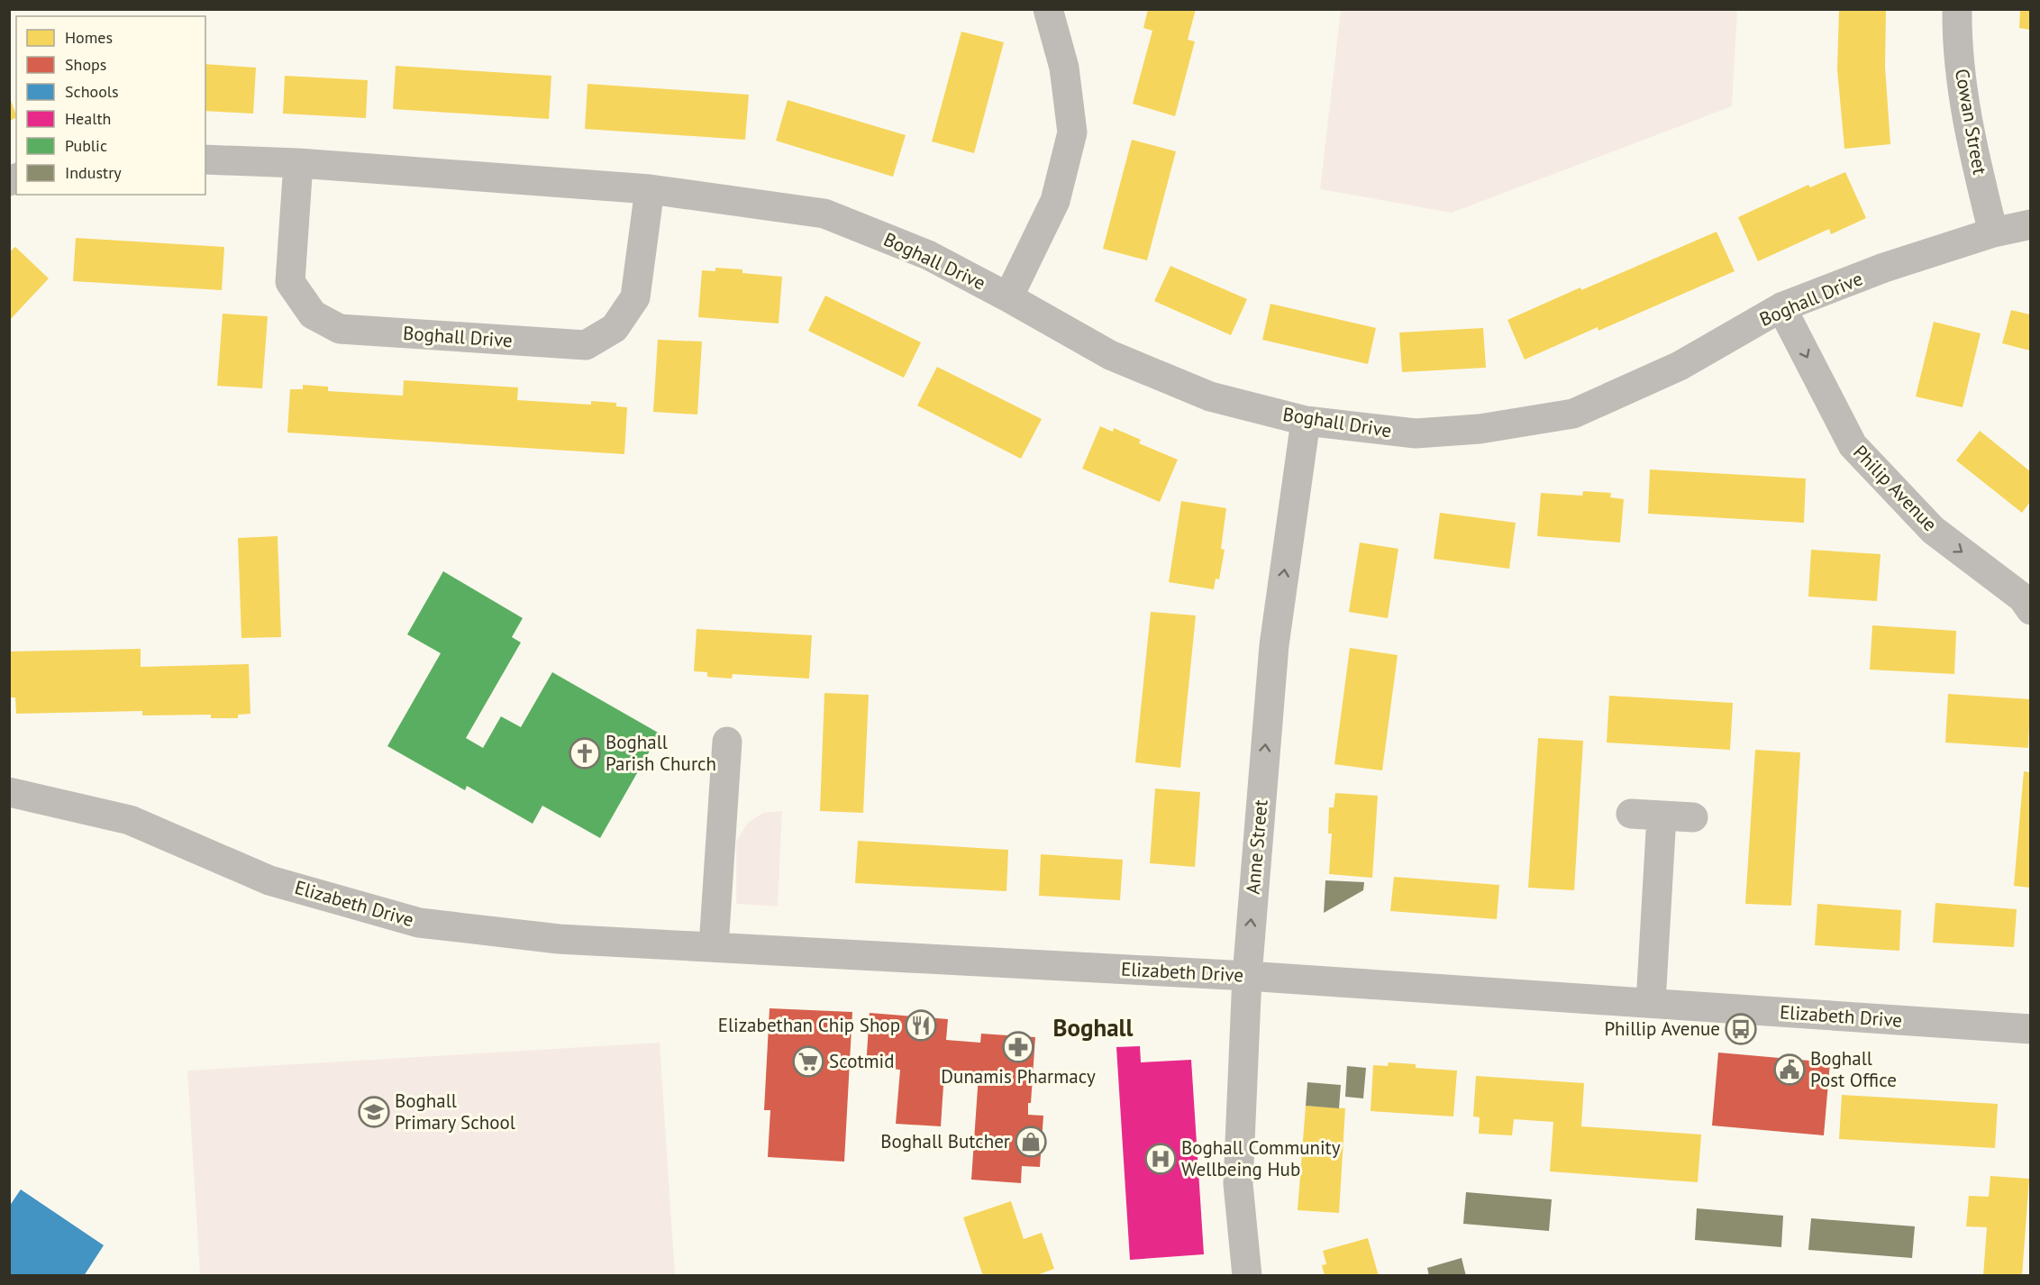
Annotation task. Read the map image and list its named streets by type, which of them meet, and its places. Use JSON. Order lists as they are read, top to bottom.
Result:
{
  "streets": {
    "street": [
      "Cowan Street",
      "Boghall Drive",
      "Philip Avenue",
      "Anne Street",
      "Elizabeth Drive"
    ]
  },
  "crossings": [
    ["Cowan Street", "Boghall Drive"],
    ["Boghall Drive", "Philip Avenue"],
    ["Boghall Drive", "Anne Street"],
    ["Anne Street", "Elizabeth Drive"]
  ],
  "one_way": ["Philip Avenue", "Anne Street"],
  "districts": ["Boghall"],
  "places": {
    "church": ["Boghall Parish Church"],
    "restaurant": ["Elizabethan Chip Shop"],
    "bus stop": ["Phillip Avenue"],
    "pharmacy": ["Dunamis Pharmacy"],
    "supermarket": ["Scotmid"],
    "public building": ["Boghall Post Office"],
    "school or university": ["Boghall Primary School"],
    "shop": ["Boghall Butcher"],
    "hospital": ["Boghall Community Wellbeing Hub"]
  },
  "legend": [
    "Homes",
    "Shops",
    "Schools",
    "Health",
    "Public",
    "Industry"
  ]
}
